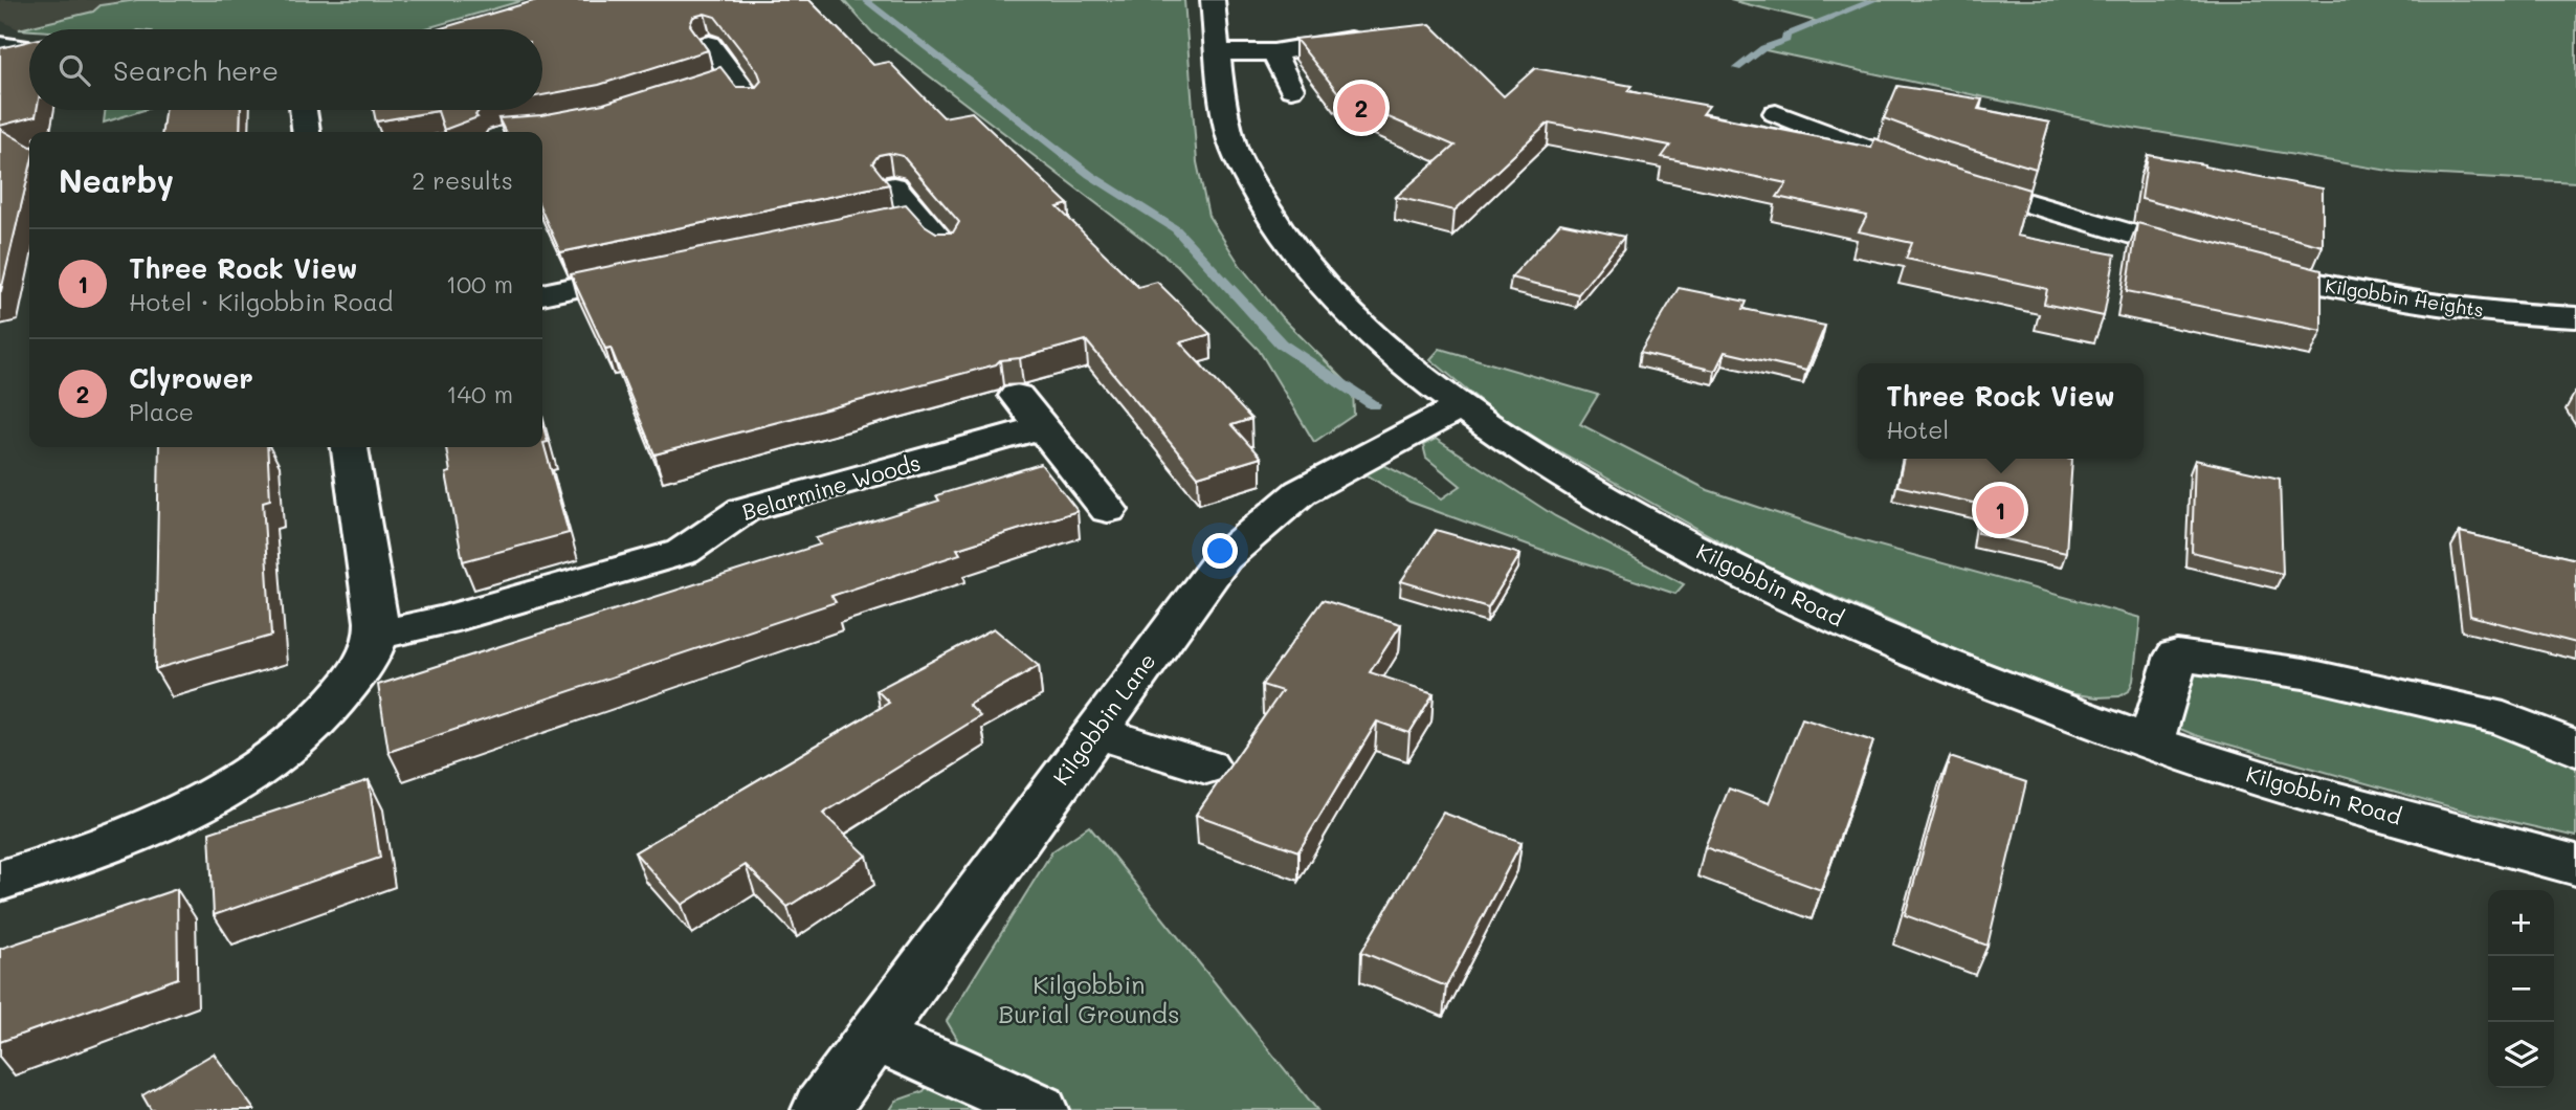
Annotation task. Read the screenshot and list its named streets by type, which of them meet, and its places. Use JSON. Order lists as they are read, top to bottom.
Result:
{
  "streets": {
    "street": [
      "Kilgobbin Heights",
      "Belarmine Woods",
      "Kilgobbin Road",
      "Kilgobbin Lane"
    ]
  },
  "crossings": [
    ["Kilgobbin Road", "Kilgobbin Lane"]
  ],
  "parks": ["Kilgobbin Burial Grounds"],
  "page": {
    "search": "Search here",
    "pins": ["2", "1"],
    "heading": ["Nearby", "2 results"],
    "list": [
      {
        "mark": "1",
        "name": "Three Rock View",
        "note": "Hotel · Kilgobbin Road",
        "value": "100 m"
      },
      {
        "mark": "2",
        "name": "Clyrower",
        "note": "Place",
        "value": "140 m"
      }
    ],
    "popup": ["Three Rock View", "Hotel"],
    "map_buttons": ["+", "−"]
  }
}
